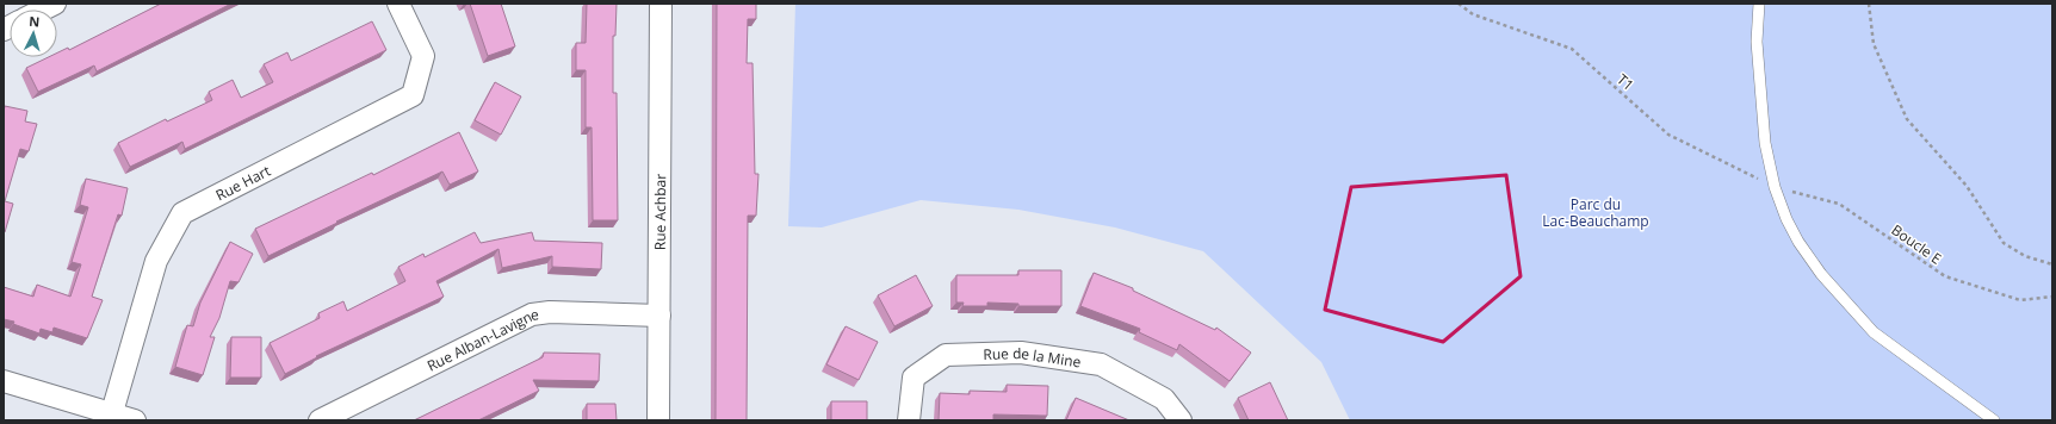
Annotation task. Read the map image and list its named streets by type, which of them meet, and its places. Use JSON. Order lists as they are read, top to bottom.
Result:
{
  "streets": {
    "street": [
      "Rue Hart",
      "Rue Achbar",
      "Rue Alban-Lavigne",
      "Rue de la Mine"
    ],
    "path": ["T1", "Boucle E"]
  },
  "crossings": [
    ["T1", "Boucle E"],
    ["Rue Achbar", "Rue Alban-Lavigne"]
  ],
  "parks": ["Parc du Lac-Beauchamp"],
  "north": "top"
}
